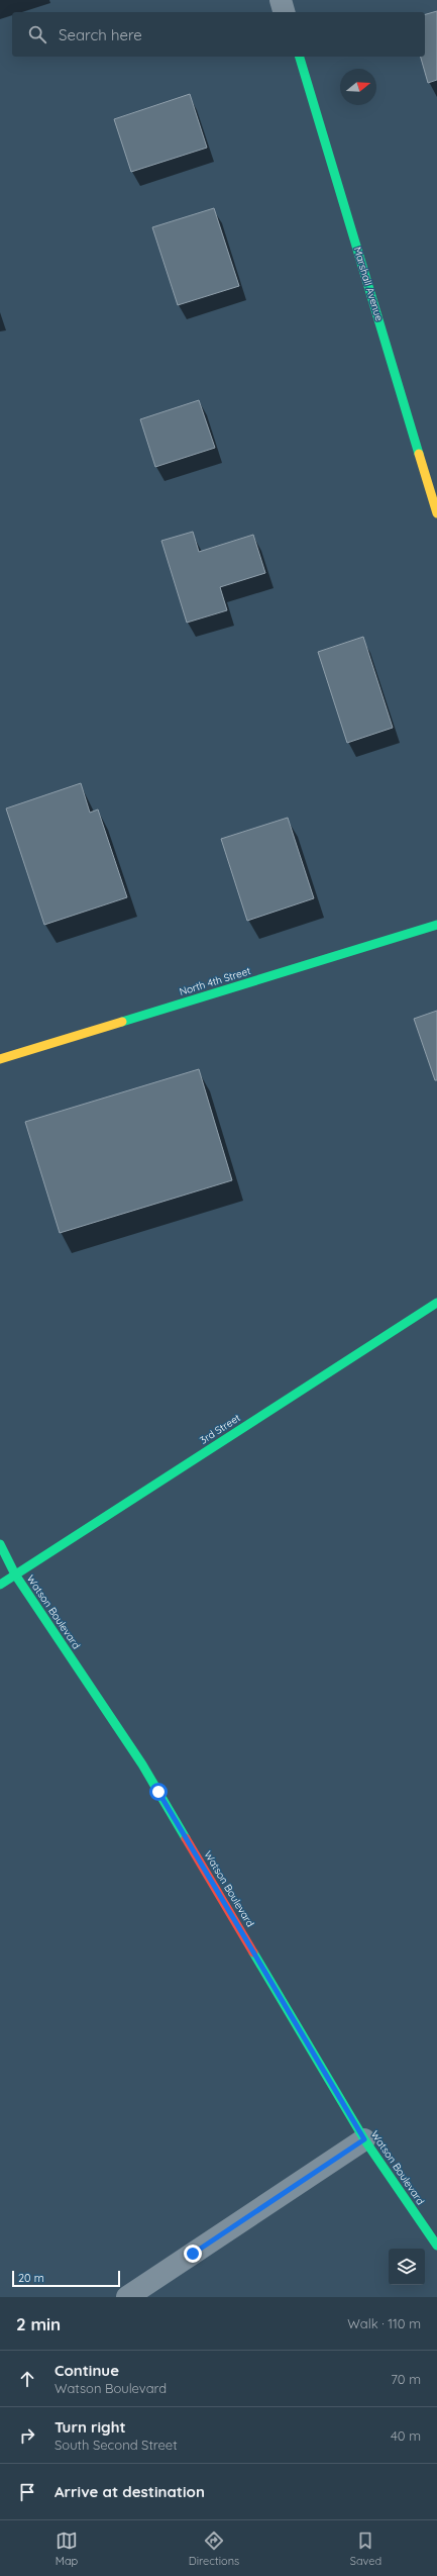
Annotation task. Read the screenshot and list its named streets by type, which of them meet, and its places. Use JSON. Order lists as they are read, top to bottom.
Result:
{
  "streets": {
    "street": [
      "Marshall Avenue",
      "North 4th Street",
      "3rd Street",
      "Watson Boulevard"
    ]
  },
  "crossings": [
    ["3rd Street", "Watson Boulevard"]
  ],
  "scale_bar": "20 m",
  "north": "right",
  "page": {
    "search": "Search here",
    "scale": "20 m",
    "heading": ["2 min", "Walk · 110 m"],
    "list": [
      ["Continue", "Watson Boulevard", "70 m"],
      ["Turn right", "South Second Street", "40 m"],
      "Arrive at destination"
    ],
    "nav": ["Map", "Directions", "Saved"]
  }
}
